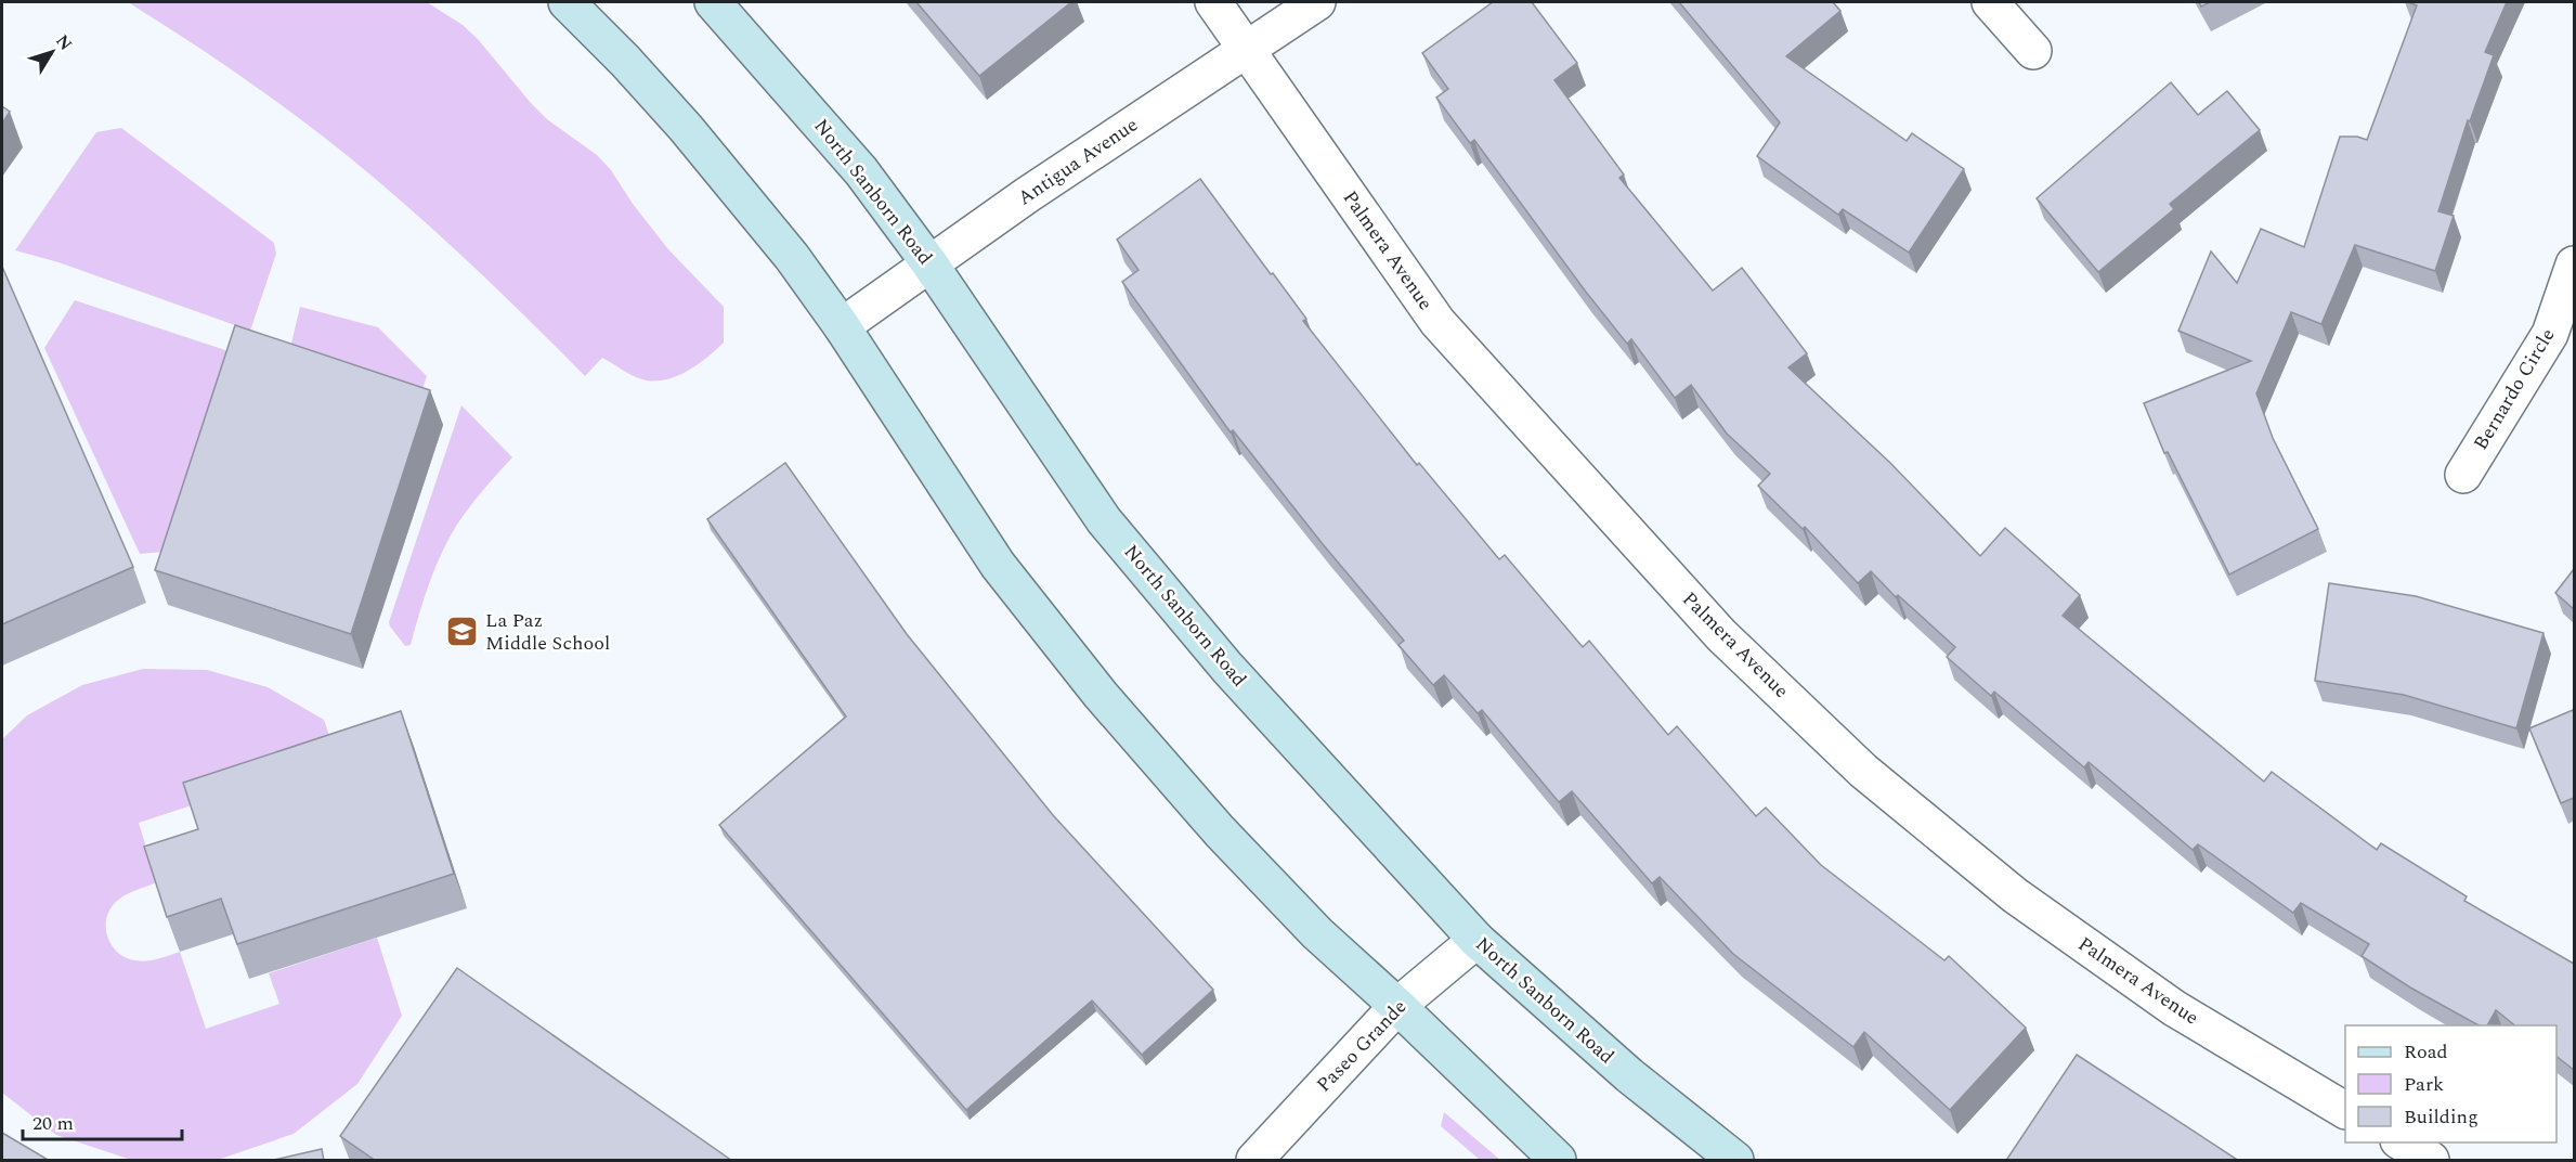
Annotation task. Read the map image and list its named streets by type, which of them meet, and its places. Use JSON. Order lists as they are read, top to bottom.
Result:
{
  "streets": {
    "main road": ["North Sanborn Road"],
    "street": [
      "Antigua Avenue",
      "Palmera Avenue",
      "Bernardo Circle",
      "Paseo Grande"
    ]
  },
  "crossings": [
    ["Antigua Avenue", "North Sanborn Road"],
    ["Antigua Avenue", "Palmera Avenue"],
    ["North Sanborn Road", "Paseo Grande"]
  ],
  "places": {
    "school or university": ["La Paz Middle School"]
  },
  "legend": ["Road", "Park", "Building"],
  "scale_bar": "20 m",
  "north": "top right"
}
